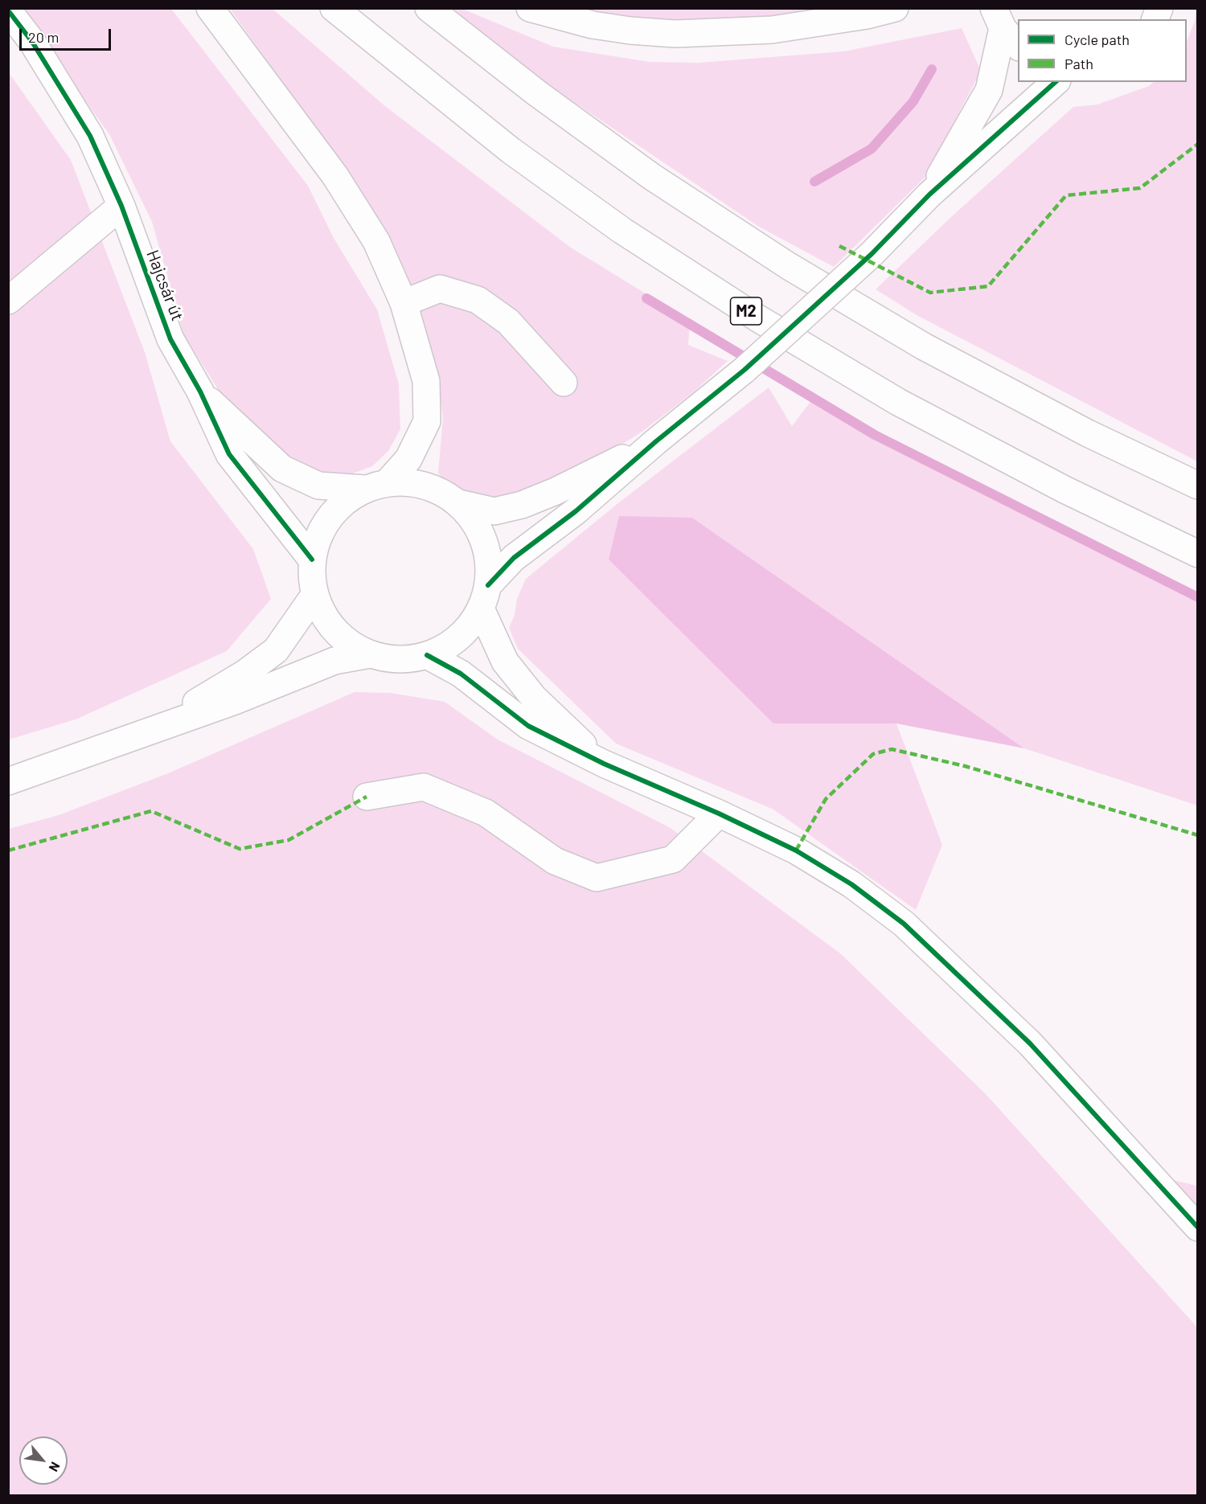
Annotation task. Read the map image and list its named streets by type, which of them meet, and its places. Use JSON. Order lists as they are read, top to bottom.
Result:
{
  "streets": {
    "main road": ["Hajcsár út", "M2"]
  },
  "legend": ["Cycle path", "Path"],
  "scale_bar": "20 m",
  "north": "bottom right"
}
